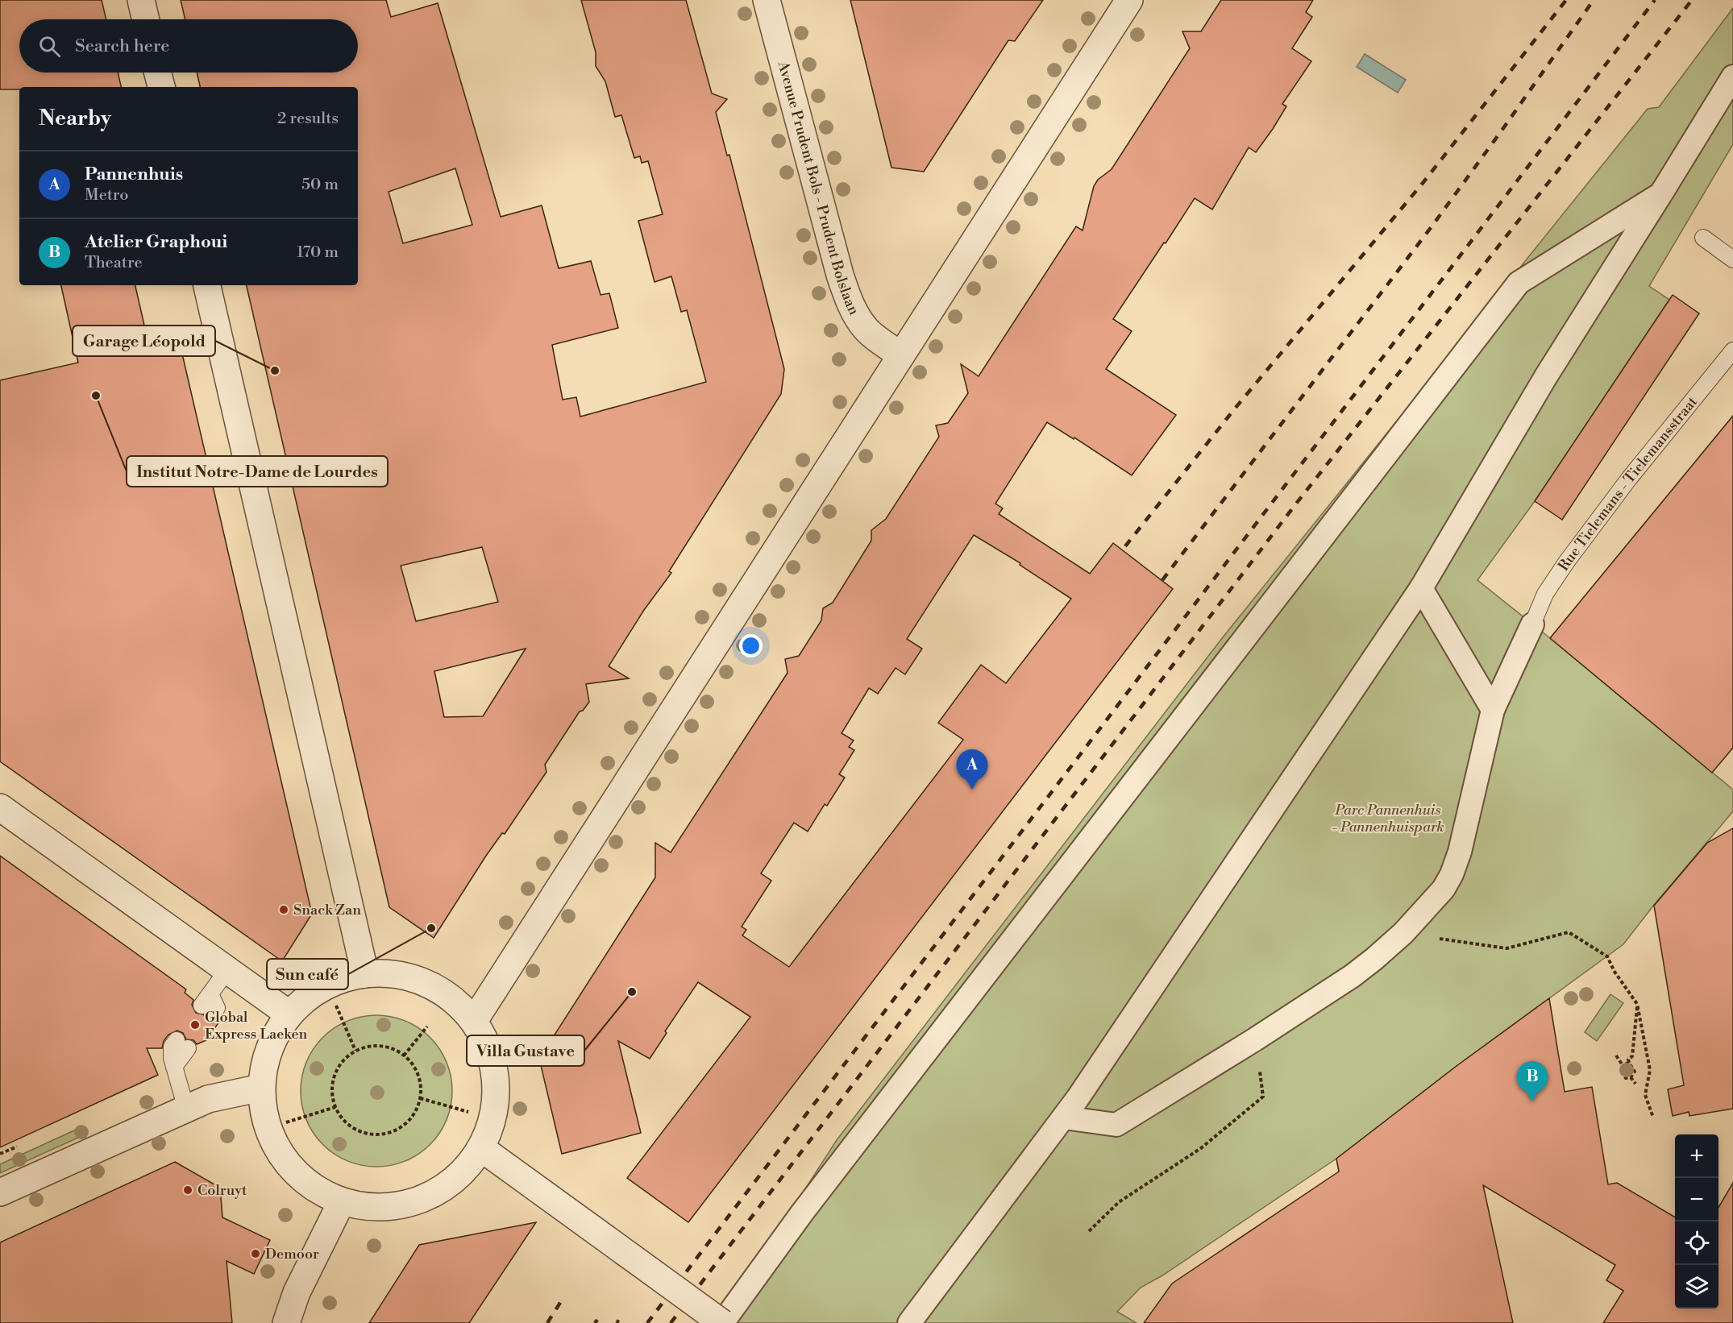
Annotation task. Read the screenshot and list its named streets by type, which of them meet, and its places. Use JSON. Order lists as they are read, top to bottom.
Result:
{
  "streets": {
    "street": ["Avenue Prudent Bols - Prudent Bolslaan"],
    "lane": ["Rue Tielemans - Tielemansstraat"]
  },
  "parks": ["Parc Pannenhuis - Pannenhuispark"],
  "places": [
    "Garage Léopold",
    "Institut Notre-Dame de Lourdes",
    "Snack Zan",
    "Sun café",
    "Villa Gustave",
    "Global Express Laeken",
    "Colruyt",
    "Demoor"
  ],
  "page": {
    "search": "Search here",
    "heading": ["Nearby", "2 results"],
    "list": [
      {
        "mark": "A",
        "name": "Pannenhuis",
        "note": "Metro",
        "value": "50 m"
      },
      {
        "mark": "B",
        "name": "Atelier Graphoui",
        "note": "Theatre",
        "value": "170 m"
      }
    ],
    "pins": ["A", "B"],
    "map_buttons": ["+", "−"]
  }
}
